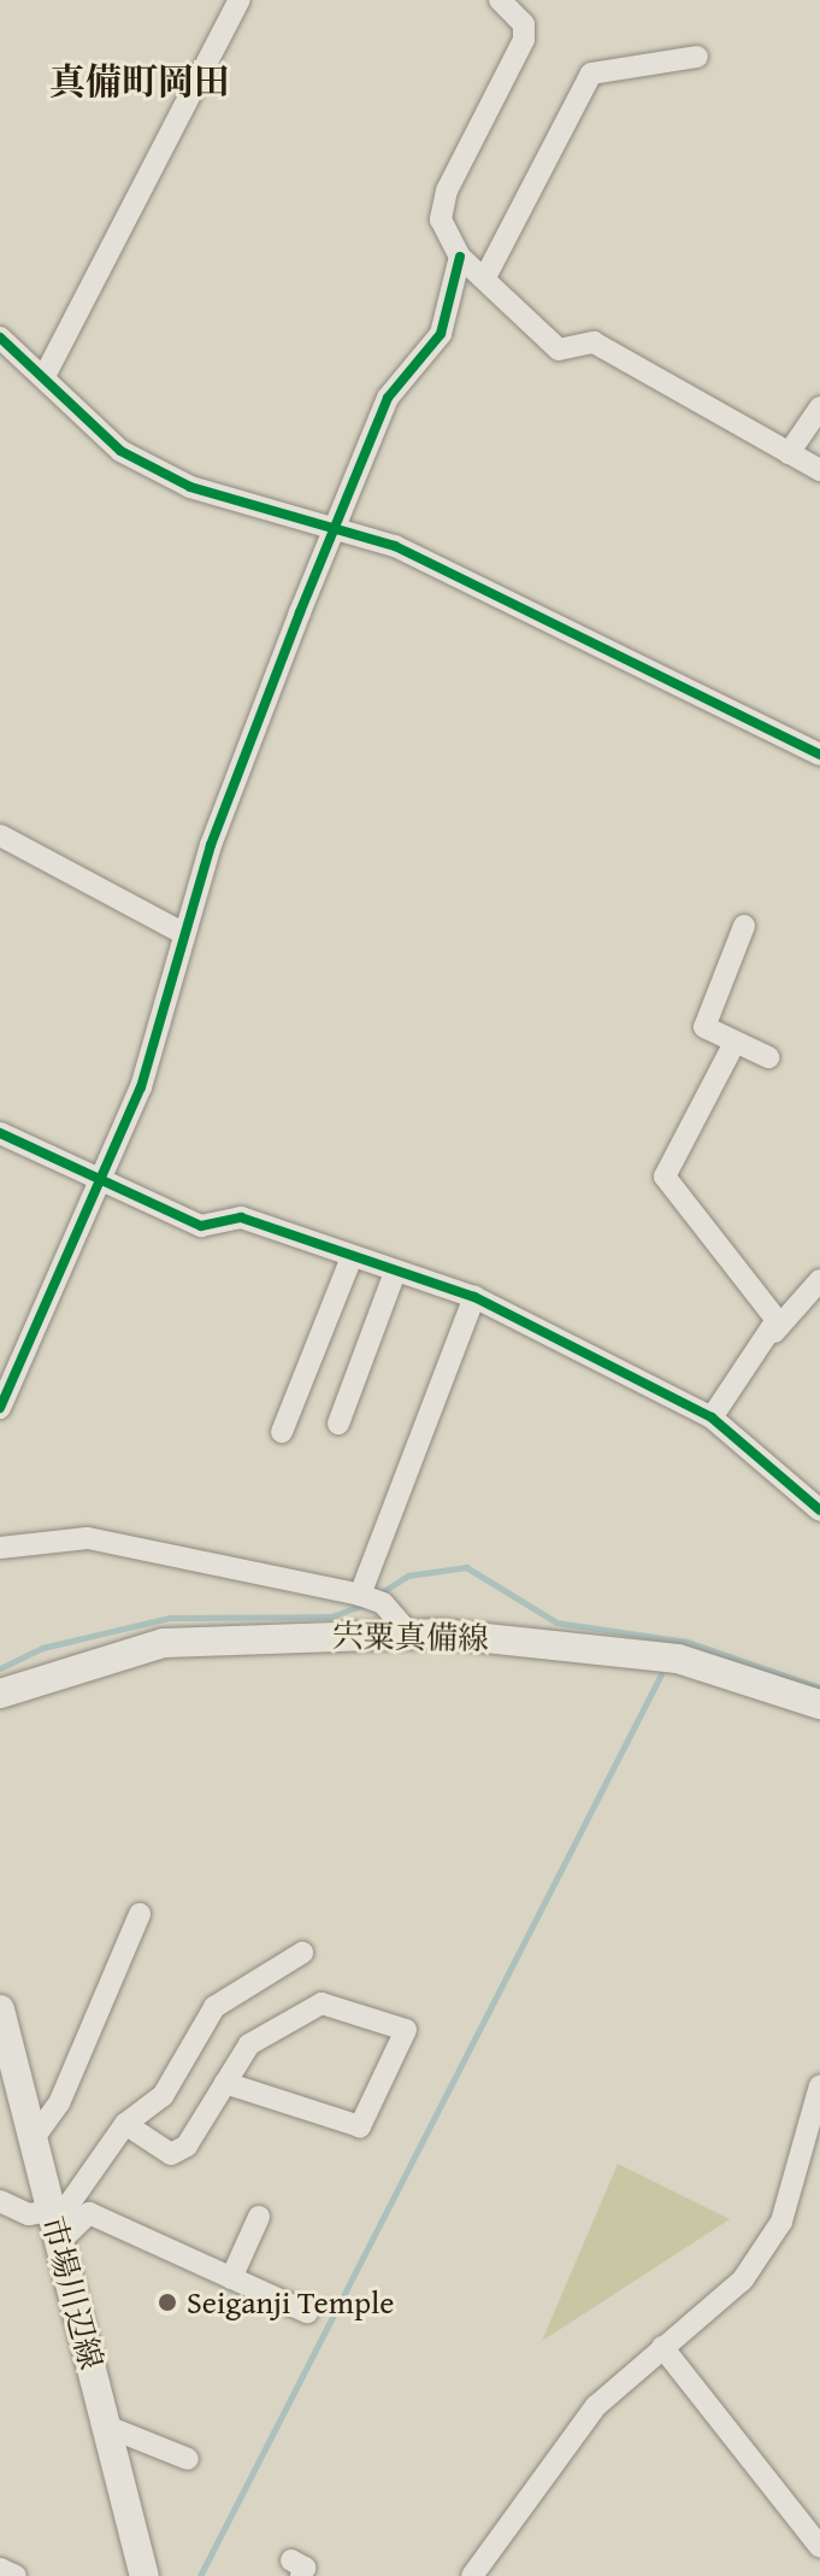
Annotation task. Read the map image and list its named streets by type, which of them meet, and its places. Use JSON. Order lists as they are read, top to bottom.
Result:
{
  "streets": {
    "main road": ["宍粟真備線", "市場川辺線"]
  },
  "districts": ["真備町岡田"],
  "places": ["Seiganji Temple"]
}
